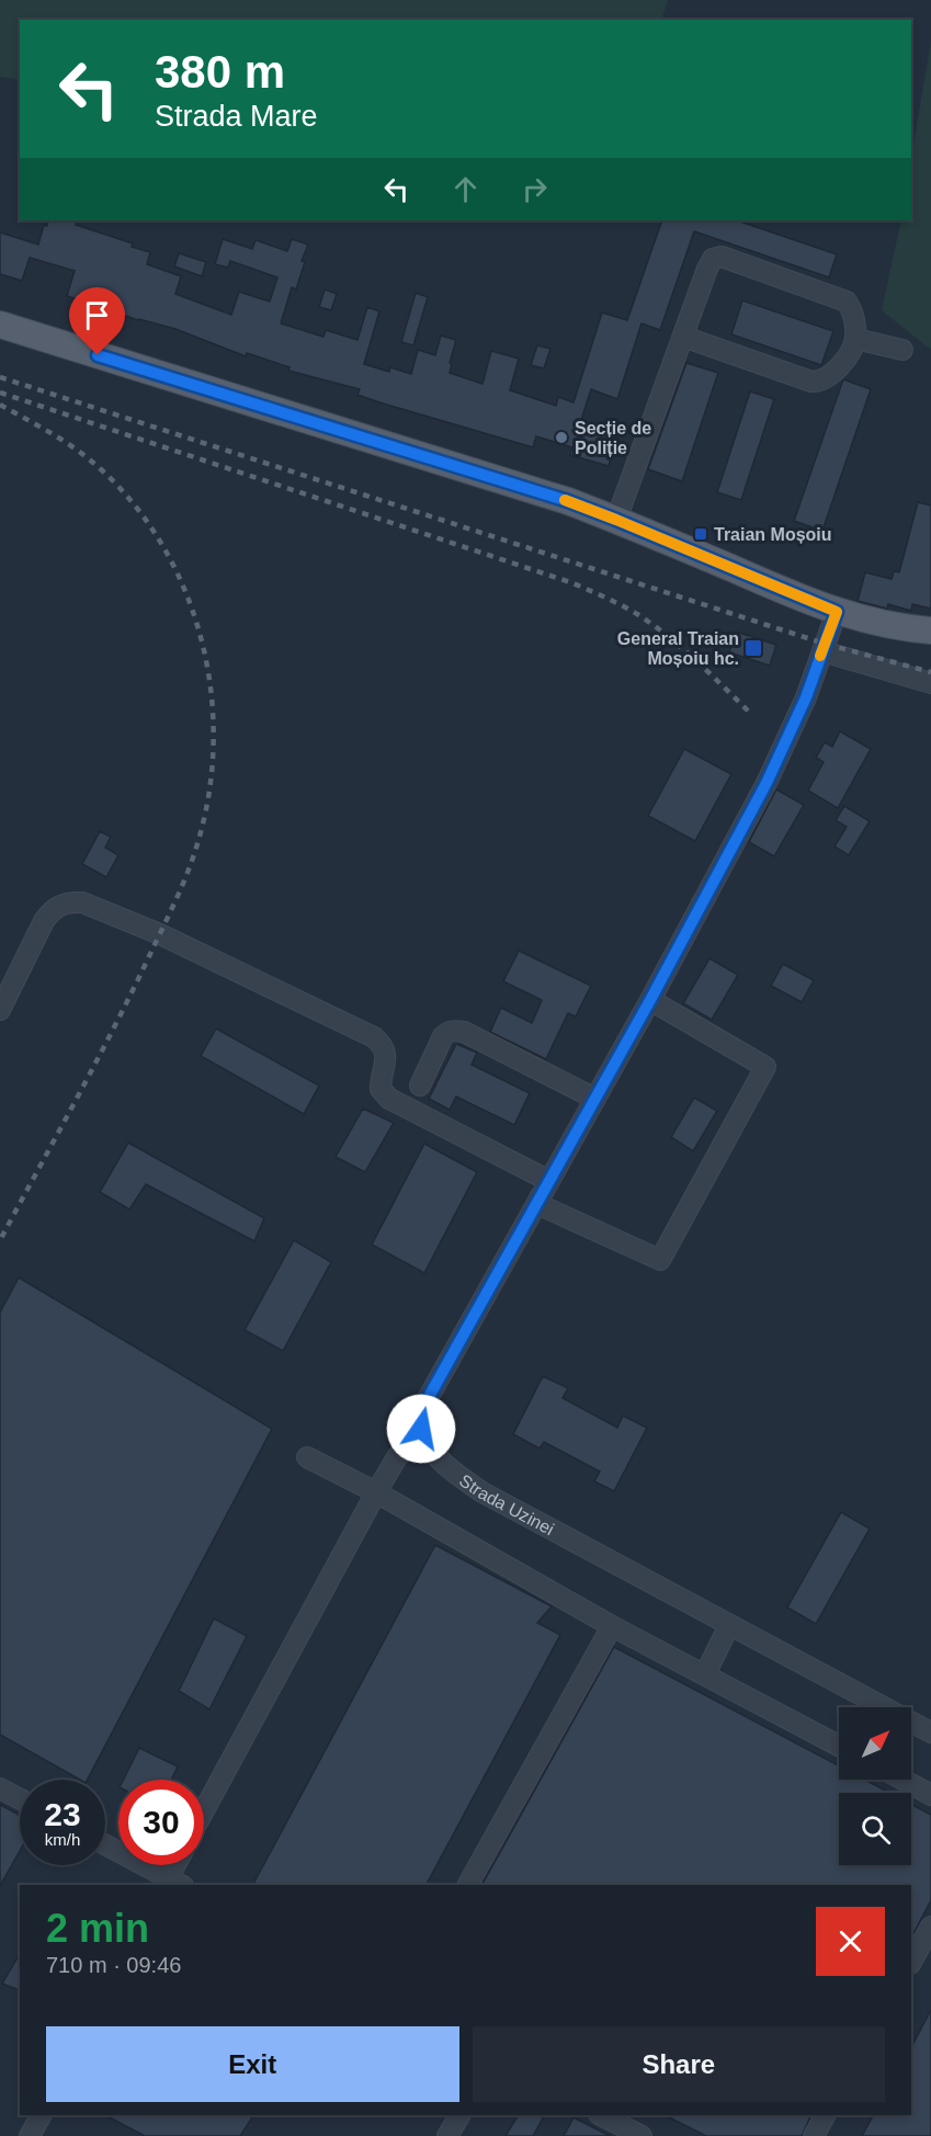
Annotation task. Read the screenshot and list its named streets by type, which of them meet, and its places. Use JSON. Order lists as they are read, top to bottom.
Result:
{
  "streets": {
    "street": ["Strada Uzinei"]
  },
  "places": {
    "other": ["Secție de Poliție"],
    "transit": ["Traian Moșoiu", "General Traian Moșoiu hc."]
  },
  "north": "top right",
  "page": {
    "turn": ["380 m", "Strada Mare"],
    "speed": "23 km/h",
    "limit": "30",
    "heading": ["2 min", "710 m · 09:46"],
    "buttons": ["Exit", "Share"]
  }
}
